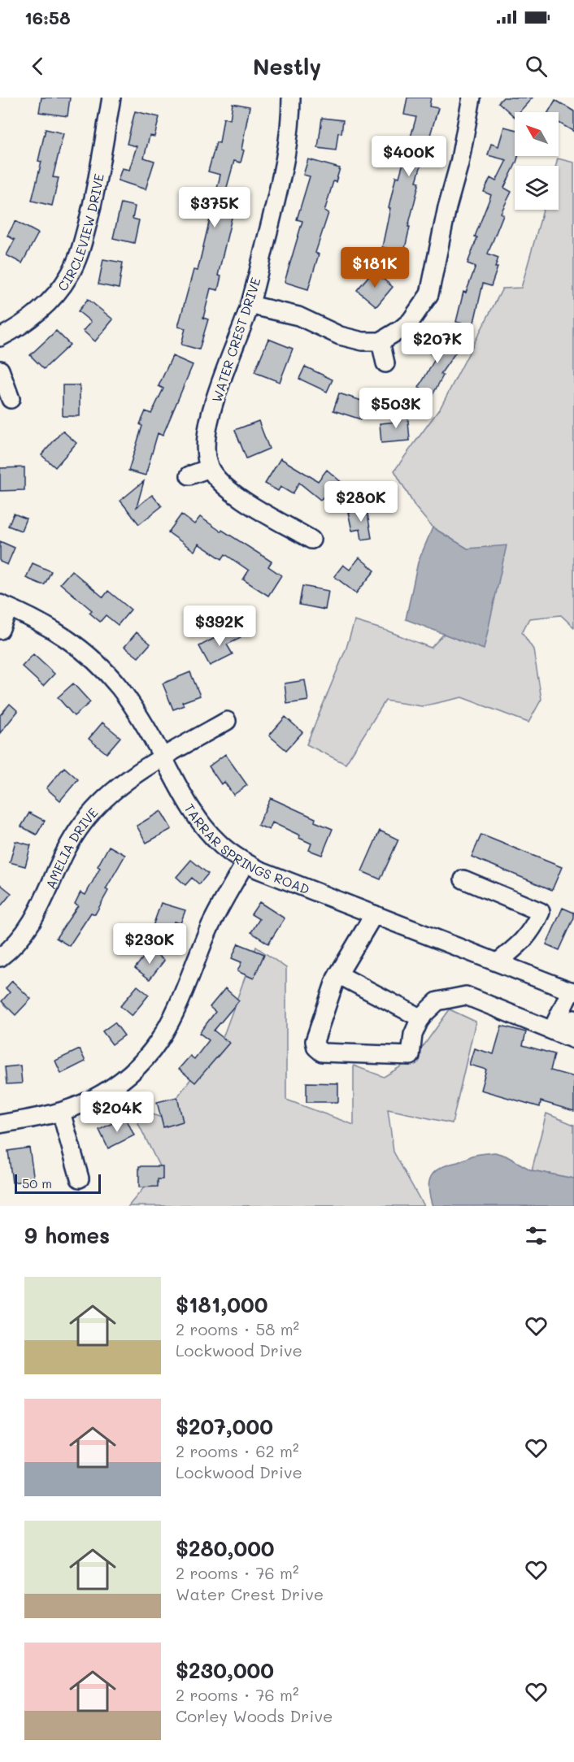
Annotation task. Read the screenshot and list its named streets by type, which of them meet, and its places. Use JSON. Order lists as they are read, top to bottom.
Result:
{
  "streets": {
    "street": [
      "CIRCLEVIEW DRIVE",
      "WATER CREST DRIVE",
      "TARRAR SPRINGS ROAD",
      "AMELIA DRIVE"
    ]
  },
  "crossings": [
    ["TARRAR SPRINGS ROAD", "AMELIA DRIVE"]
  ],
  "scale_bar": "50 m",
  "north": "top left",
  "page": {
    "status": "16:58",
    "header": "Nestly",
    "price": [
      "$400K",
      "$375K",
      "$181K",
      "$207K",
      "$503K",
      "$280K",
      "$392K",
      "$230K",
      "$204K"
    ],
    "scale": "50 m",
    "heading": "9 homes",
    "list": [
      {
        "name": "$181,000",
        "note": "2 rooms · 58 m² · Lockwood Drive"
      },
      {
        "name": "$207,000",
        "note": "2 rooms · 62 m² · Lockwood Drive"
      },
      {
        "name": "$280,000",
        "note": "2 rooms · 76 m² · Water Crest Drive"
      },
      {
        "name": "$230,000",
        "note": "2 rooms · 76 m² · Corley Woods Drive"
      }
    ]
  }
}
